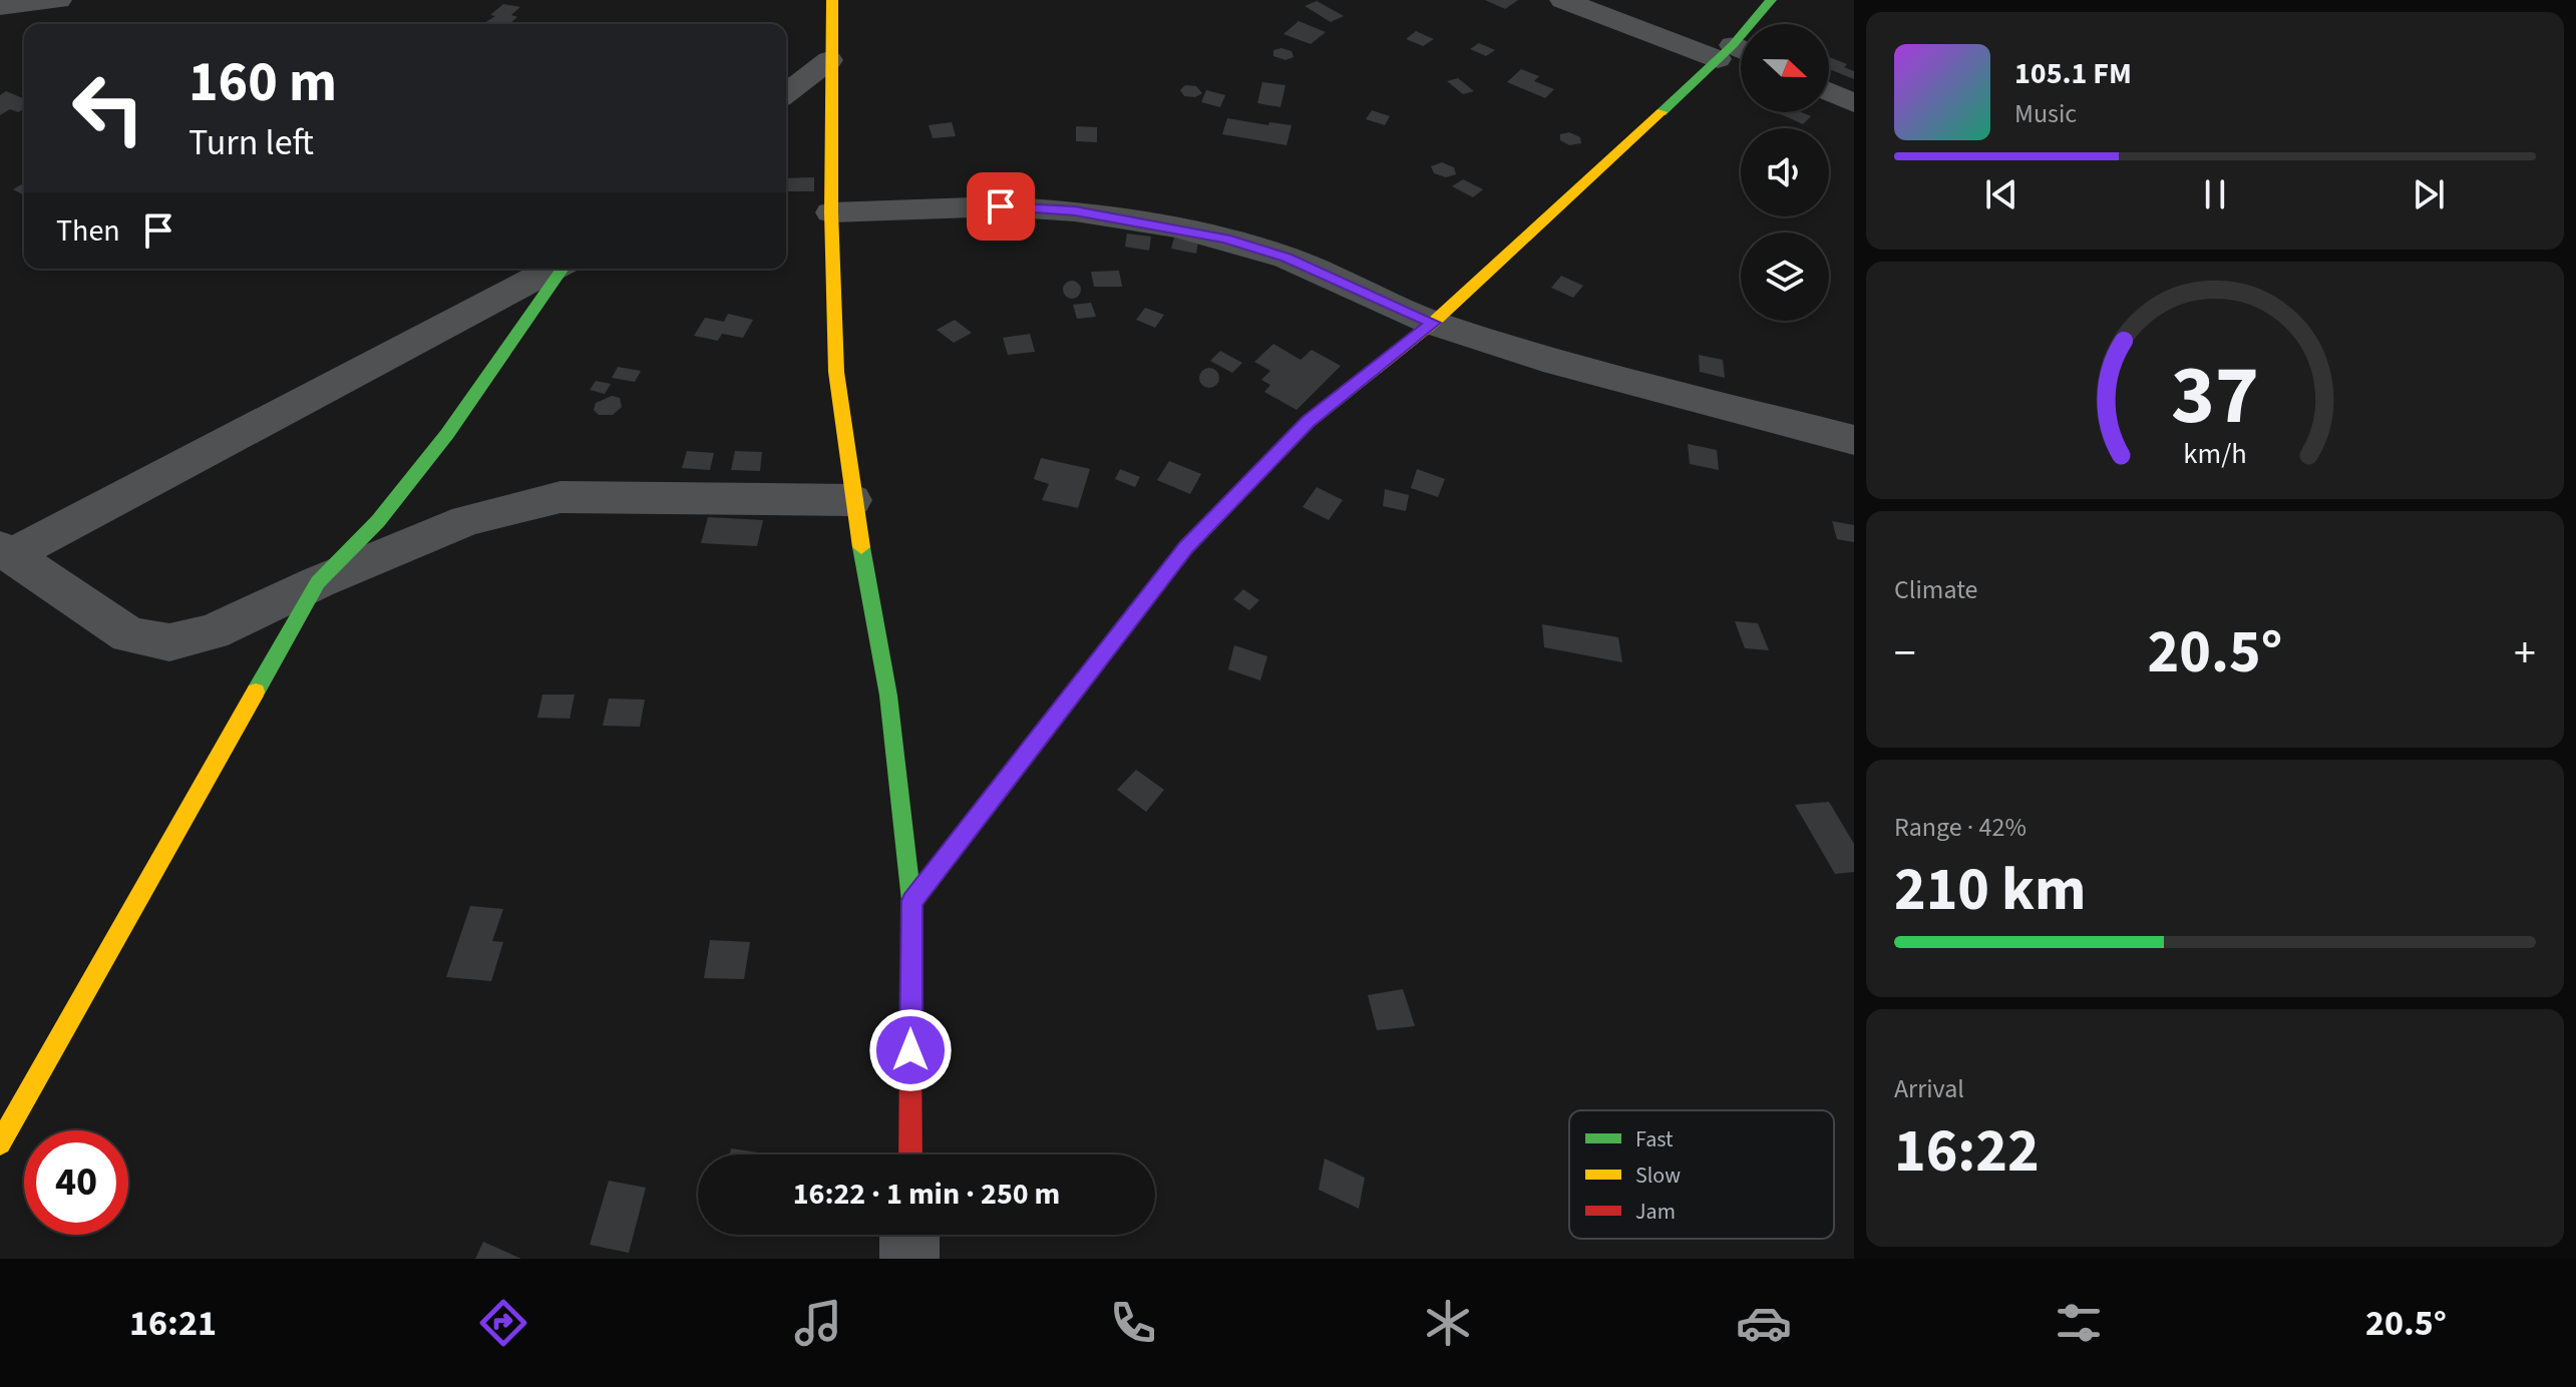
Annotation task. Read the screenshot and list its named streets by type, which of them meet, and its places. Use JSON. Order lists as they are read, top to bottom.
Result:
{
  "legend": ["Fast", "Slow", "Jam"],
  "north": "right",
  "page": {
    "turn": ["160 m", "Turn left"],
    "song": ["105.1 FM", "Music"],
    "then": "Then",
    "tile": [
      "Climate",
      ["Range · 42%", "210 km"],
      ["Arrival", "16:22"]
    ],
    "heat": ["−", "20.5°", "+"],
    "limit": "40",
    "trip": "16:22 · 1 min · 250 m",
    "tabs": ["16:21", "20.5°"],
    "gauge": ["37", "km/h"]
  }
}
